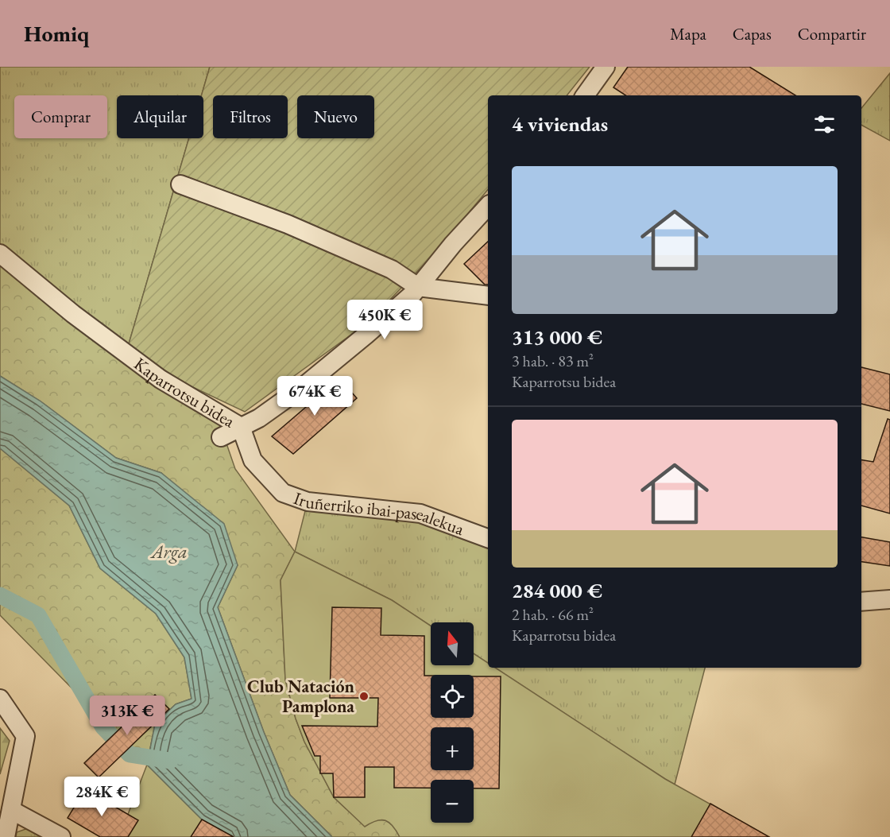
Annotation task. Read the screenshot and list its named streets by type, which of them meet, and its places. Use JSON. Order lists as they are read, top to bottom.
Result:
{
  "streets": {
    "street": ["Kaparrotsu bidea", "Iruñerriko ibai-pasealekua"]
  },
  "crossings": [
    ["Kaparrotsu bidea", "Iruñerriko ibai-pasealekua"]
  ],
  "water": ["Arga"],
  "places": ["Club Natación Pamplona"],
  "north": "top",
  "page": {
    "header": "Homiq",
    "nav": ["Mapa", "Capas", "Compartir"],
    "chip": [
      "Comprar",
      "Alquilar",
      "Filtros",
      "Nuevo"
    ],
    "heading": "4 viviendas",
    "list": [
      {
        "name": "313 000 €",
        "note": "3 hab. · 83 m² · Kaparrotsu bidea"
      },
      {
        "name": "284 000 €",
        "note": "2 hab. · 66 m² · Kaparrotsu bidea"
      }
    ],
    "price": [
      "450K €",
      "674K €",
      "313K €",
      "284K €"
    ],
    "map_buttons": ["+", "−"]
  }
}
